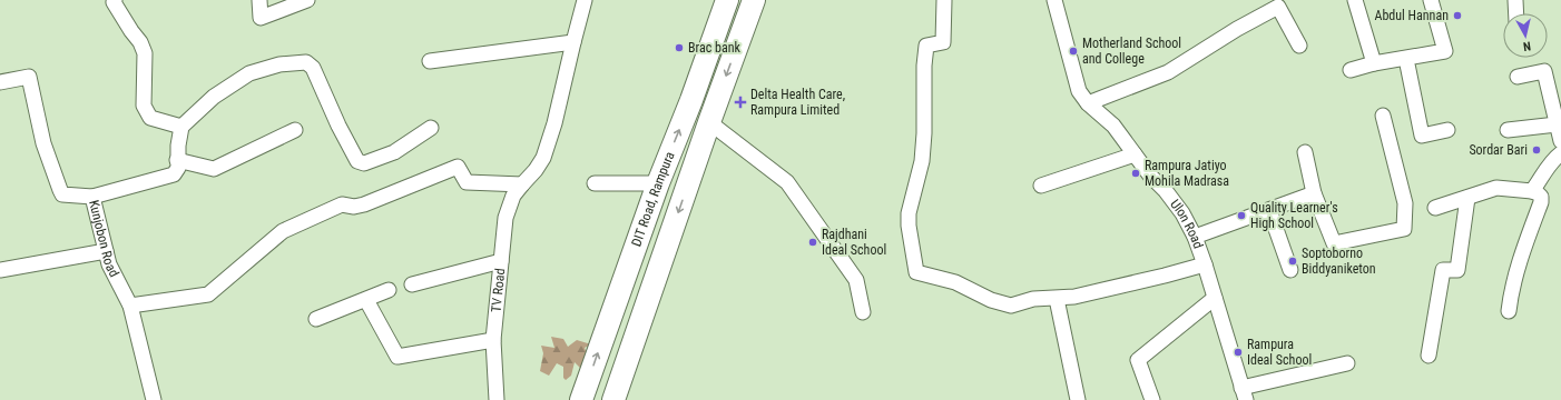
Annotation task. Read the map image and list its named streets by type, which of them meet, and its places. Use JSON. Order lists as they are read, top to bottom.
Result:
{
  "streets": {
    "main road": ["DIT Road, Rampura"],
    "street": ["Ulon Road", "Kunjobon Road", "TV Road"]
  },
  "places": {
    "other": [
      "Abdul Hannan",
      "Brac bank",
      "Motherland School and College",
      "Sordar Bari",
      "Rampura Jatiyo Mohila Madrasa",
      "Quality Learner's High School",
      "Rajdhani Ideal School",
      "Soptoborno Biddyaniketon",
      "Rampura Ideal School"
    ],
    "health": ["Delta Health Care, Rampura Limited"]
  },
  "north": "bottom"
}
